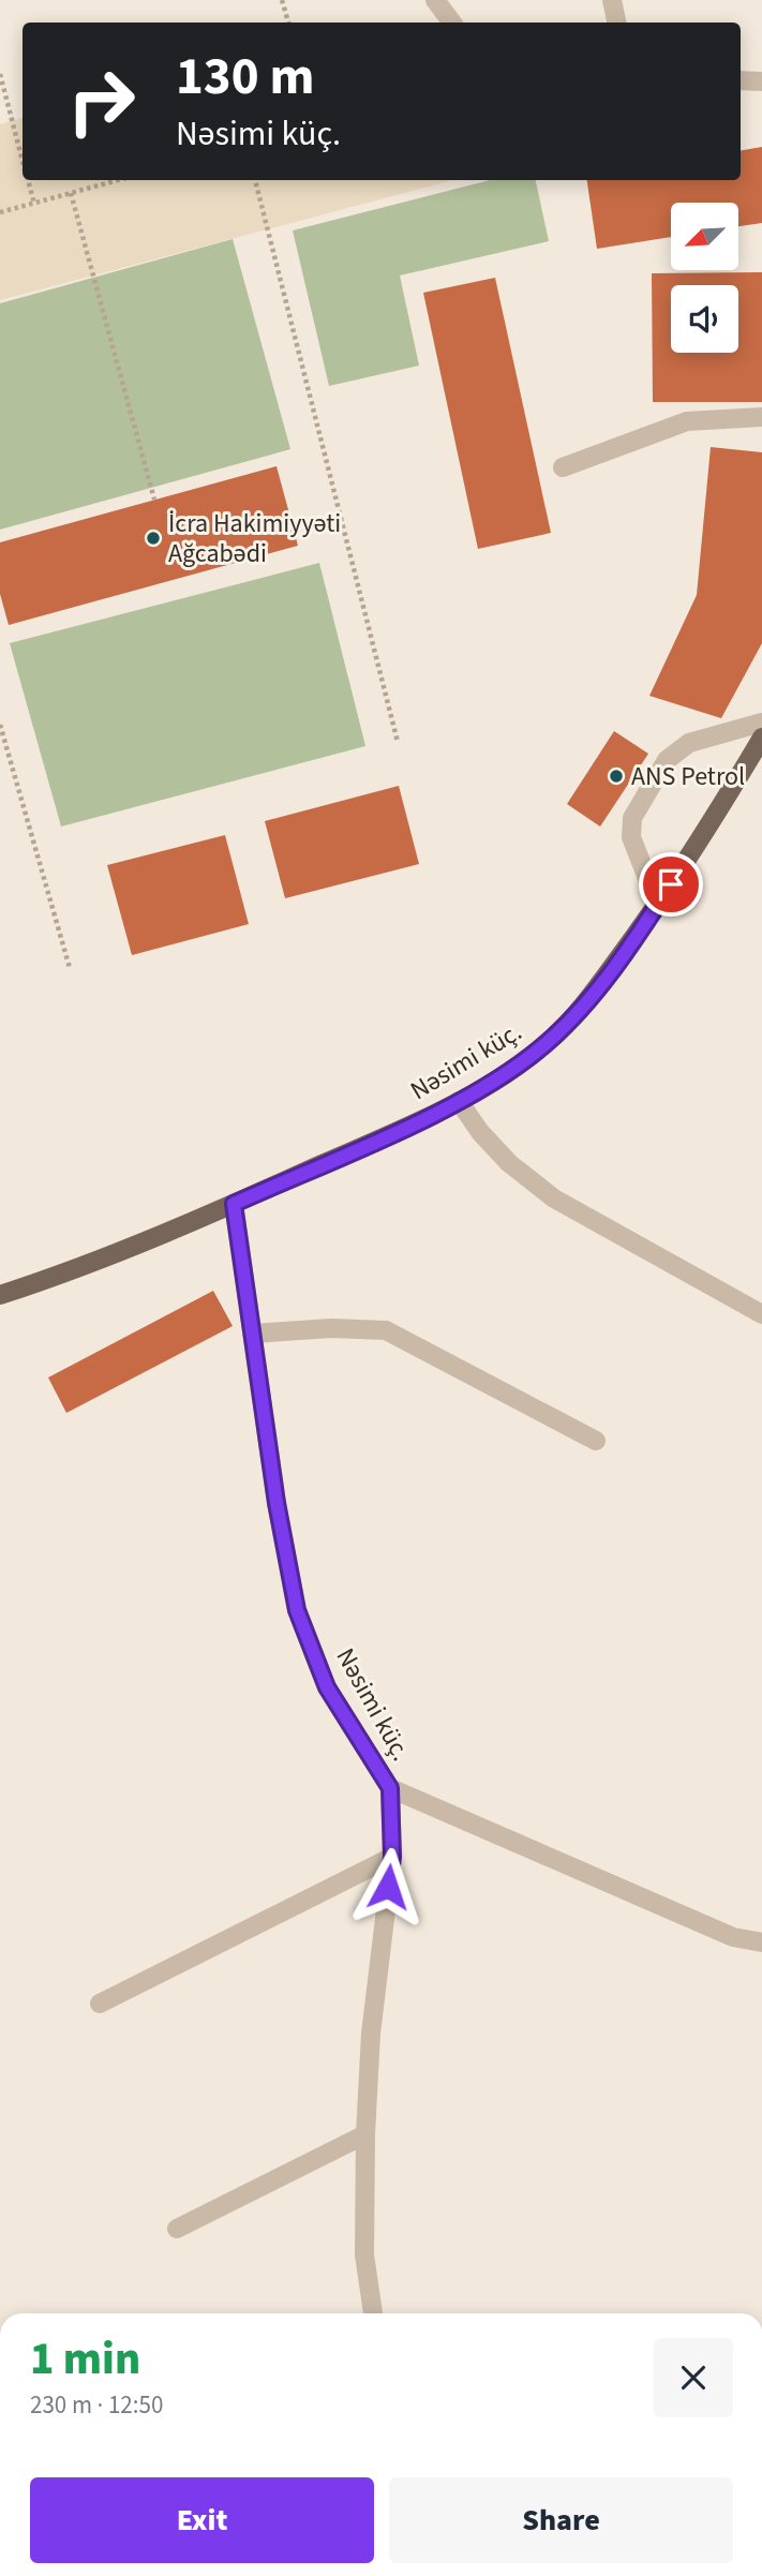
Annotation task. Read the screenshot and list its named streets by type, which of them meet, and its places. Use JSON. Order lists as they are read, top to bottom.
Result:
{
  "streets": {
    "main road": ["Nəsimi küç."]
  },
  "places": ["İcra Hakimiyyəti Ağcabədi", "ANS Petrol"],
  "north": "bottom left",
  "page": {
    "turn": ["130 m", "Nəsimi küç."],
    "heading": ["1 min", "230 m · 12:50"],
    "buttons": ["Exit", "Share"]
  }
}
